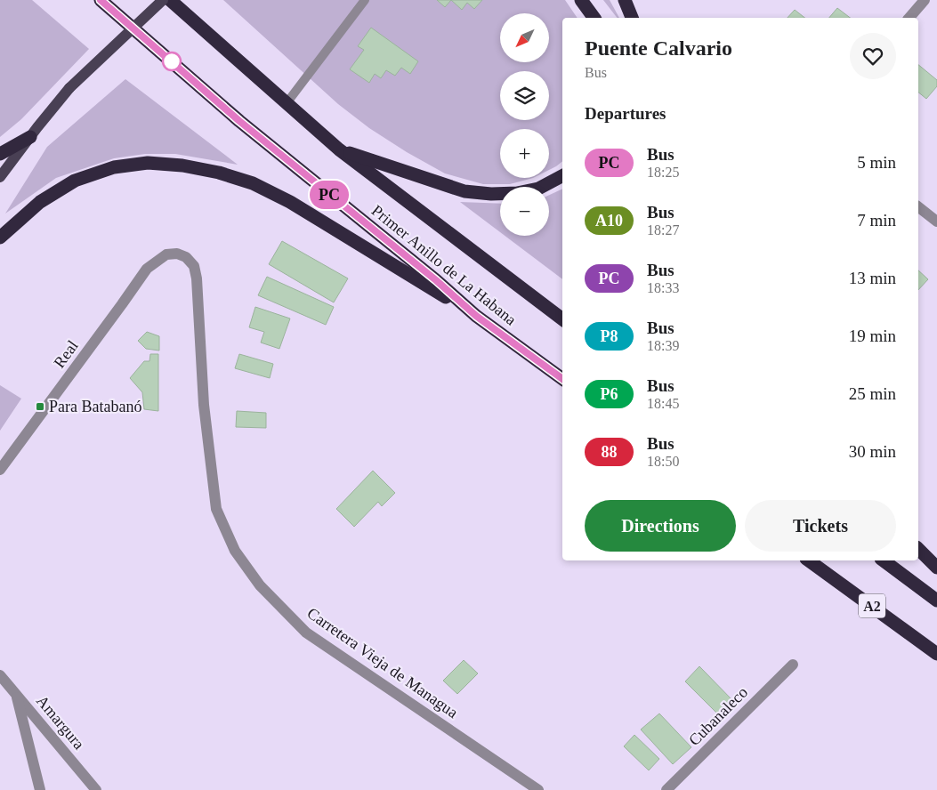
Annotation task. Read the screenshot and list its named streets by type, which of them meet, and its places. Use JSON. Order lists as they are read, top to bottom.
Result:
{
  "streets": {
    "highway": ["Primer Anillo de La Habana", "A2"],
    "street": [
      "Real",
      "Carretera Vieja de Managua",
      "Cubanaleco",
      "Amargura"
    ]
  },
  "crossings": [
    ["Real", "Carretera Vieja de Managua"]
  ],
  "places": {
    "transit": ["Para Batabanó"]
  },
  "lines": ["bus line PC"],
  "north": "bottom left",
  "page": {
    "on_map": "PC",
    "map_buttons": ["+", "−"],
    "heading": [
      ["Puente Calvario", "Bus"],
      "Departures"
    ],
    "list": [
      {
        "mark": "PC",
        "name": "Bus",
        "note": "18:25",
        "value": "5 min"
      },
      {
        "mark": "A10",
        "name": "Bus",
        "note": "18:27",
        "value": "7 min"
      },
      {
        "mark": "PC",
        "name": "Bus",
        "note": "18:33",
        "value": "13 min"
      },
      {
        "mark": "P8",
        "name": "Bus",
        "note": "18:39",
        "value": "19 min"
      },
      {
        "mark": "P6",
        "name": "Bus",
        "note": "18:45",
        "value": "25 min"
      },
      {
        "mark": "88",
        "name": "Bus",
        "note": "18:50",
        "value": "30 min"
      }
    ],
    "buttons": ["Directions", "Tickets"]
  }
}
